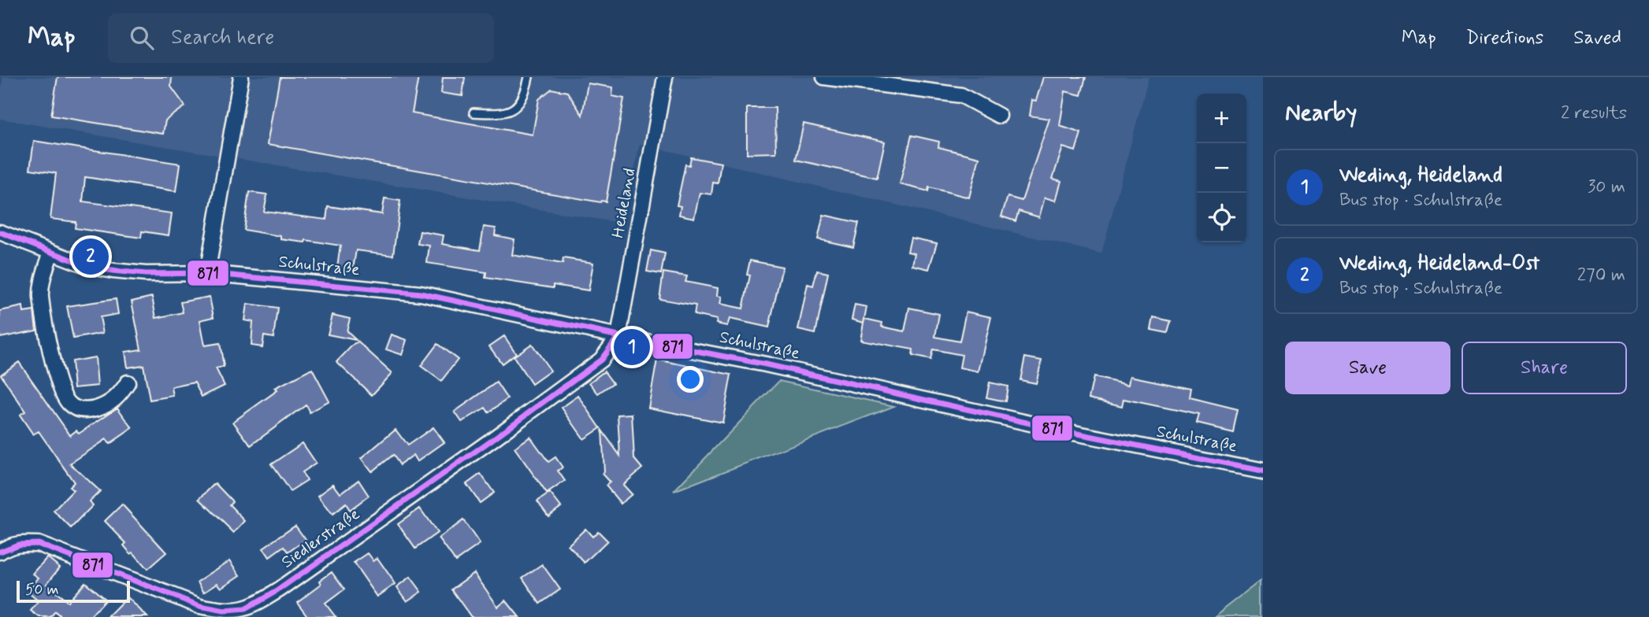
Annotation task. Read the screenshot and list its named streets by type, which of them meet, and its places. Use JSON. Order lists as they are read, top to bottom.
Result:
{
  "streets": {
    "street": ["Heideland", "Schulstraße", "Siedlerstraße"]
  },
  "crossings": [
    ["Heideland", "Schulstraße"],
    ["Heideland", "Siedlerstraße"],
    ["Schulstraße", "Siedlerstraße"]
  ],
  "lines": ["transit line 871"],
  "scale_bar": "50 m",
  "page": {
    "header": "Map",
    "search": "Search here",
    "nav": ["Map", "Directions", "Saved"],
    "heading": ["Nearby", "2 results"],
    "map_buttons": ["+", "−"],
    "list": [
      {
        "mark": "1",
        "name": "Weding, Heideland",
        "note": "Bus stop · Schulstraße",
        "value": "30 m"
      },
      {
        "mark": "2",
        "name": "Weding, Heideland-Ost",
        "note": "Bus stop · Schulstraße",
        "value": "270 m"
      }
    ],
    "pins": ["2", "1"],
    "buttons": ["Save", "Share"],
    "scale": "50 m"
  }
}
